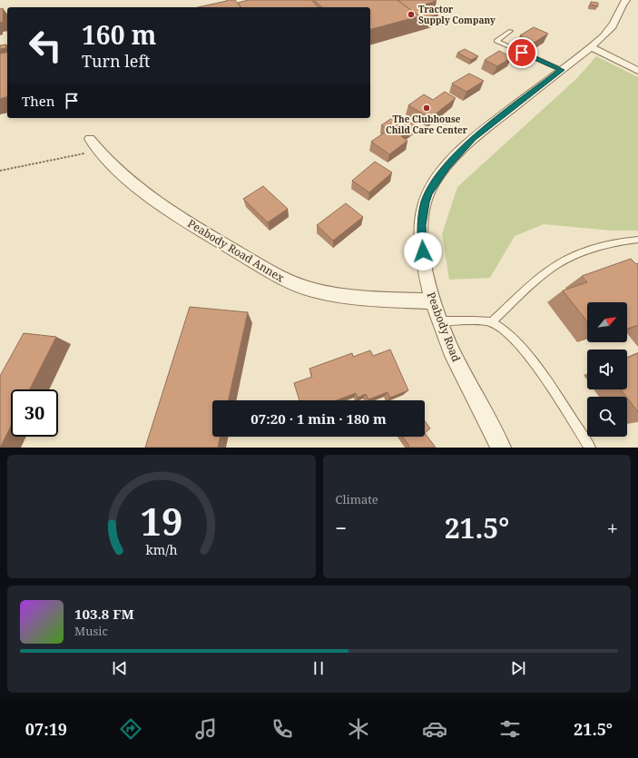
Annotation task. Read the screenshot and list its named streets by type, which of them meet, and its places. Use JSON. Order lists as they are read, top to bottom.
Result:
{
  "streets": {
    "street": ["Peabody Road Annex", "Peabody Road"]
  },
  "crossings": [
    ["Peabody Road Annex", "Peabody Road"]
  ],
  "places": ["Tractor Supply Company", "The Clubhouse Child Care Center"],
  "north": "top right",
  "page": {
    "turn": ["160 m", "Turn left"],
    "then": "Then",
    "limit": "30",
    "trip": "07:20 · 1 min · 180 m",
    "tile": "Climate",
    "heat": ["−", "21.5°", "+"],
    "song": ["103.8 FM", "Music"],
    "tabs": ["07:19", "21.5°"],
    "gauge": ["19", "km/h"]
  }
}
